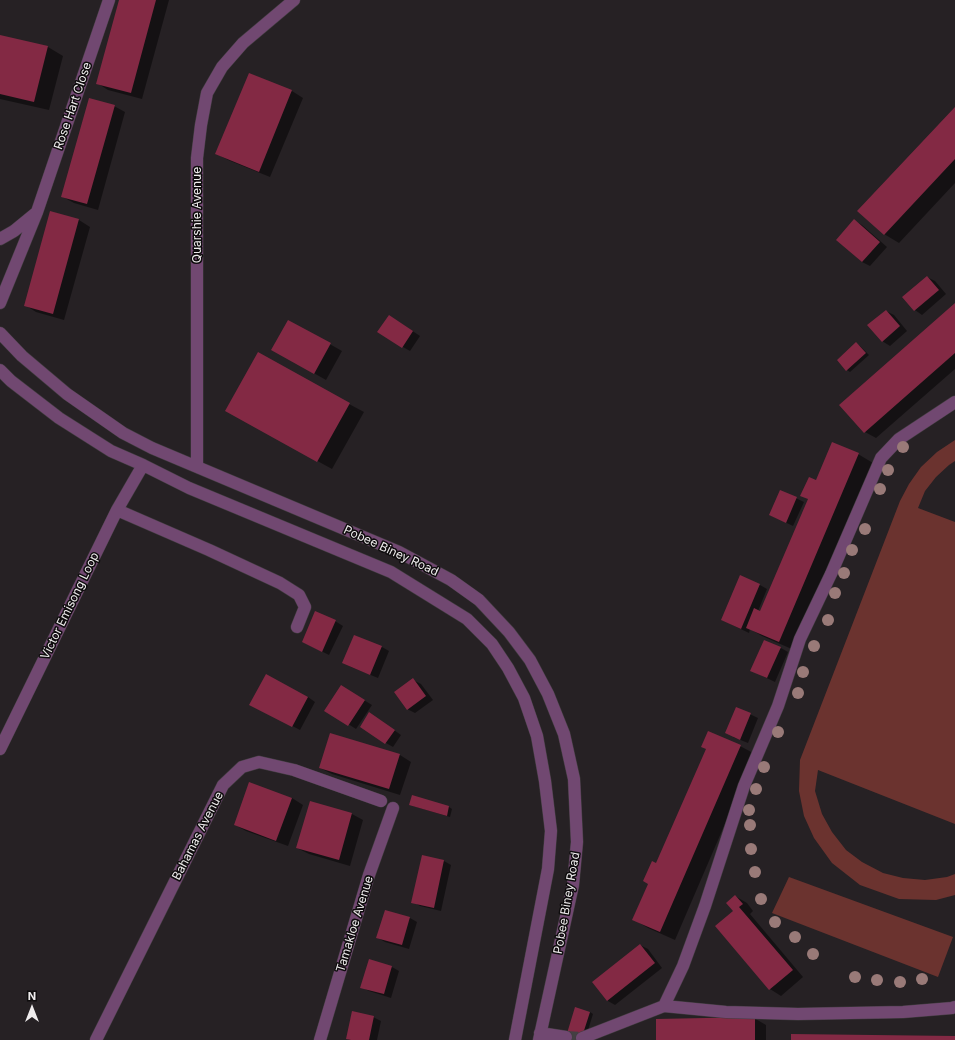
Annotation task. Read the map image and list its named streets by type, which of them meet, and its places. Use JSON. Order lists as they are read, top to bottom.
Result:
{
  "streets": {
    "street": [
      "Rose Hart Close",
      "Quarshie Avenue",
      "Pobee Biney Road",
      "Victor Emisong Loop",
      "Bahamas Avenue",
      "Tamakloe Avenue"
    ]
  },
  "crossings": [
    ["Quarshie Avenue", "Pobee Biney Road"],
    ["Pobee Biney Road", "Victor Emisong Loop"]
  ],
  "north": "top"
}
